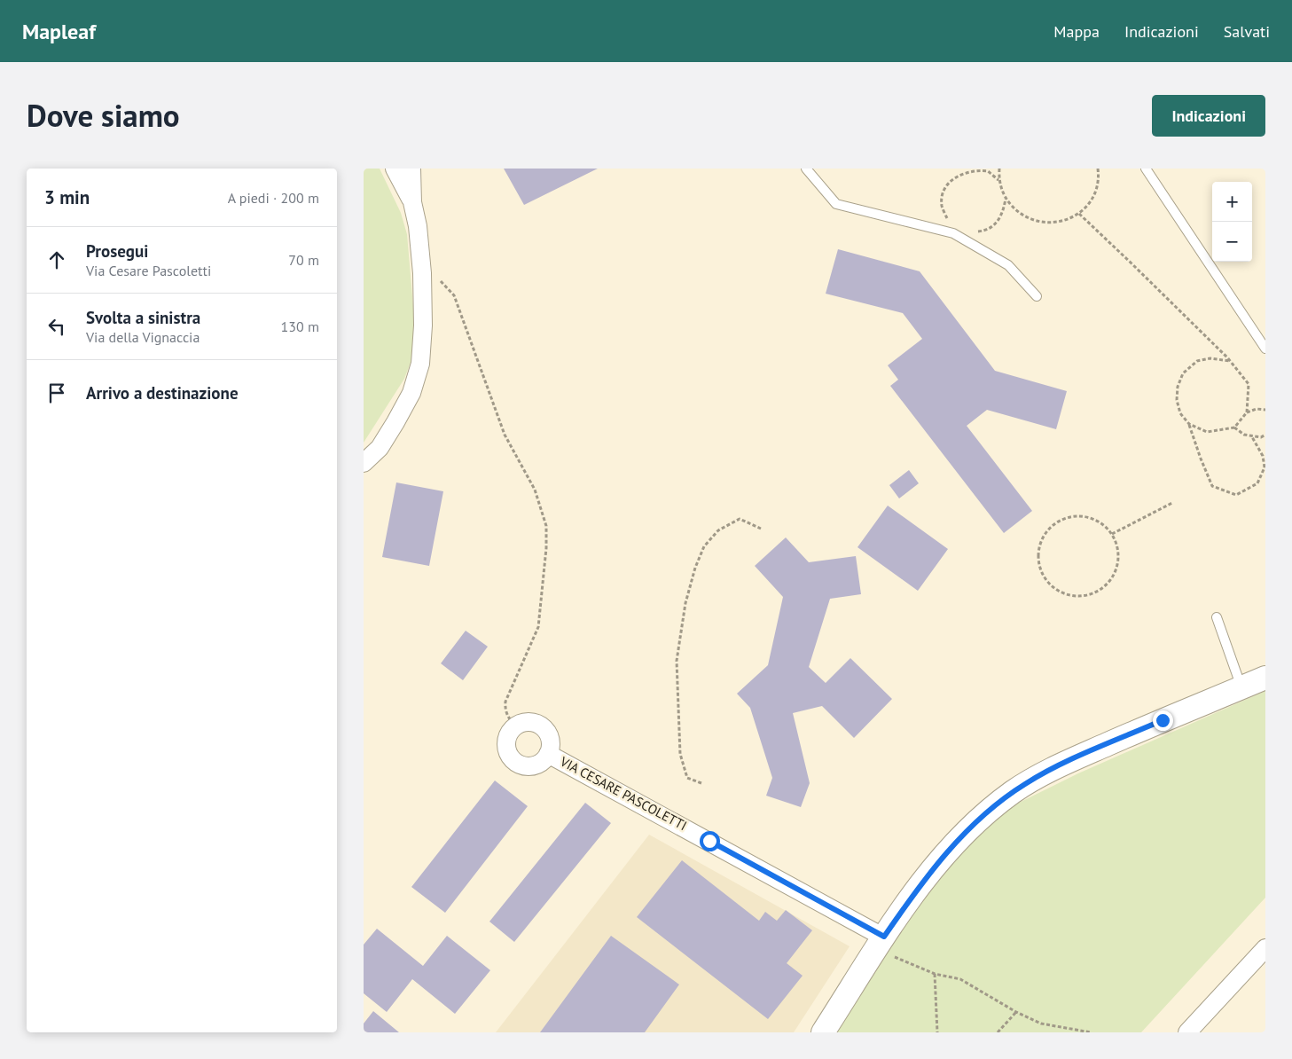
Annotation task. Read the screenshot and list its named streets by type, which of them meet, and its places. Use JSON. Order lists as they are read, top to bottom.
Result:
{
  "streets": {
    "street": ["VIA CESARE PASCOLETTI"]
  },
  "page": {
    "header": "Mapleaf",
    "nav": ["Mappa", "Indicazioni", "Salvati"],
    "title": "Dove siamo",
    "buttons": "Indicazioni",
    "heading": ["3 min", "A piedi · 200 m"],
    "map_buttons": ["+", "−"],
    "list": [
      ["Prosegui", "Via Cesare Pascoletti", "70 m"],
      ["Svolta a sinistra", "Via della Vignaccia", "130 m"],
      "Arrivo a destinazione"
    ]
  }
}
